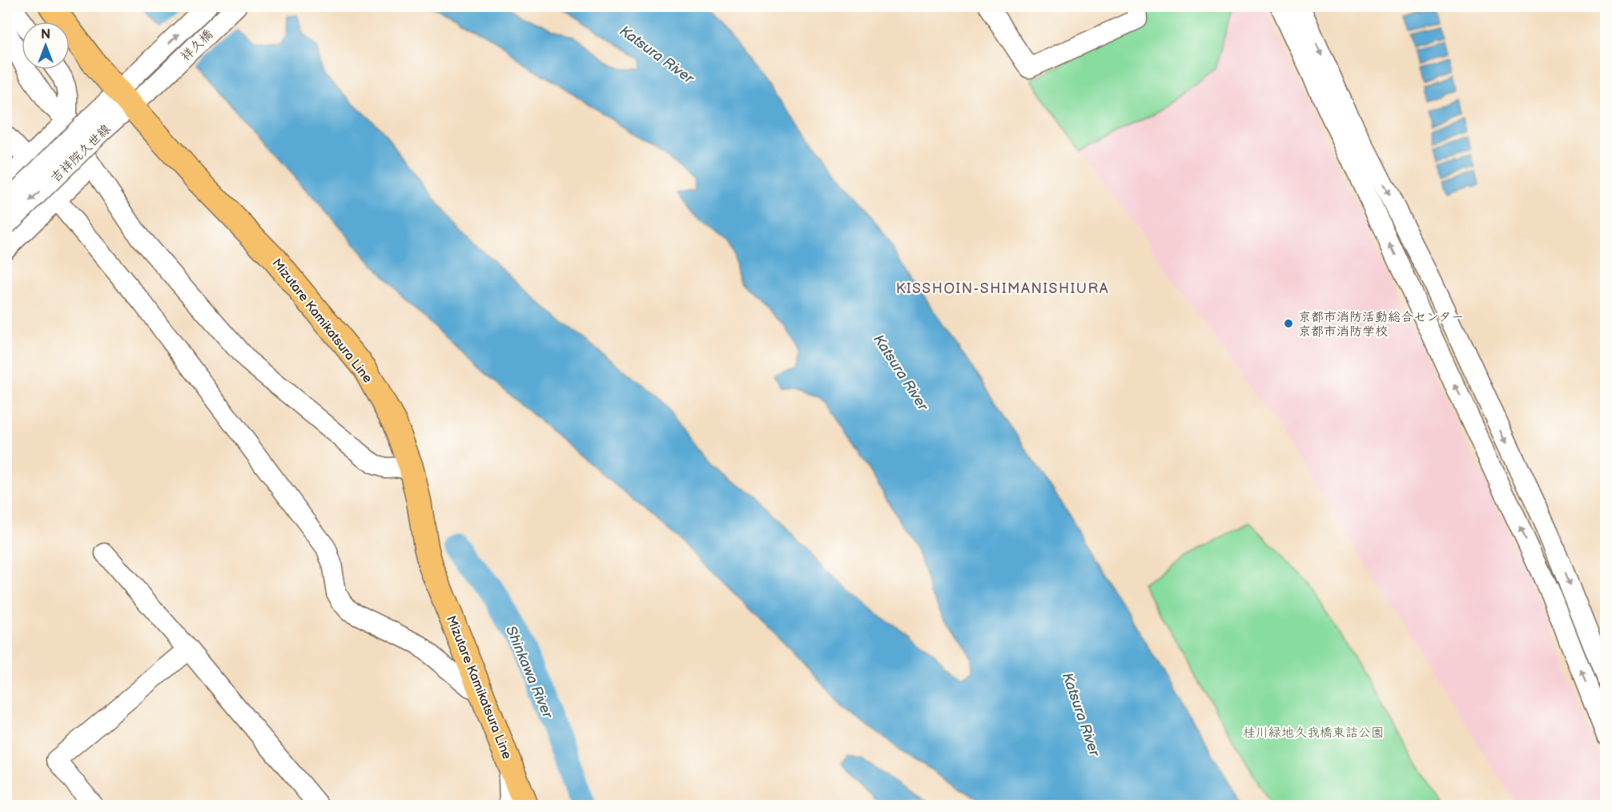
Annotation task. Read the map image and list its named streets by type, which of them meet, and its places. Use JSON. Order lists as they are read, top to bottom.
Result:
{
  "streets": {
    "main road": ["Mizutare Kamikatsura Line"],
    "street": ["祥久橋", "吉祥院久世線"]
  },
  "crossings": [
    ["祥久橋", "吉祥院久世線"],
    ["吉祥院久世線", "Mizutare Kamikatsura Line"]
  ],
  "districts": ["KISSHOIN-SHIMANISHIURA"],
  "water": ["Katsura River", "Shinkawa River"],
  "parks": ["桂川緑地久我橋東詰公園"],
  "places": ["京都市消防活動総合センター 京都市消防学校"],
  "north": "top"
}
